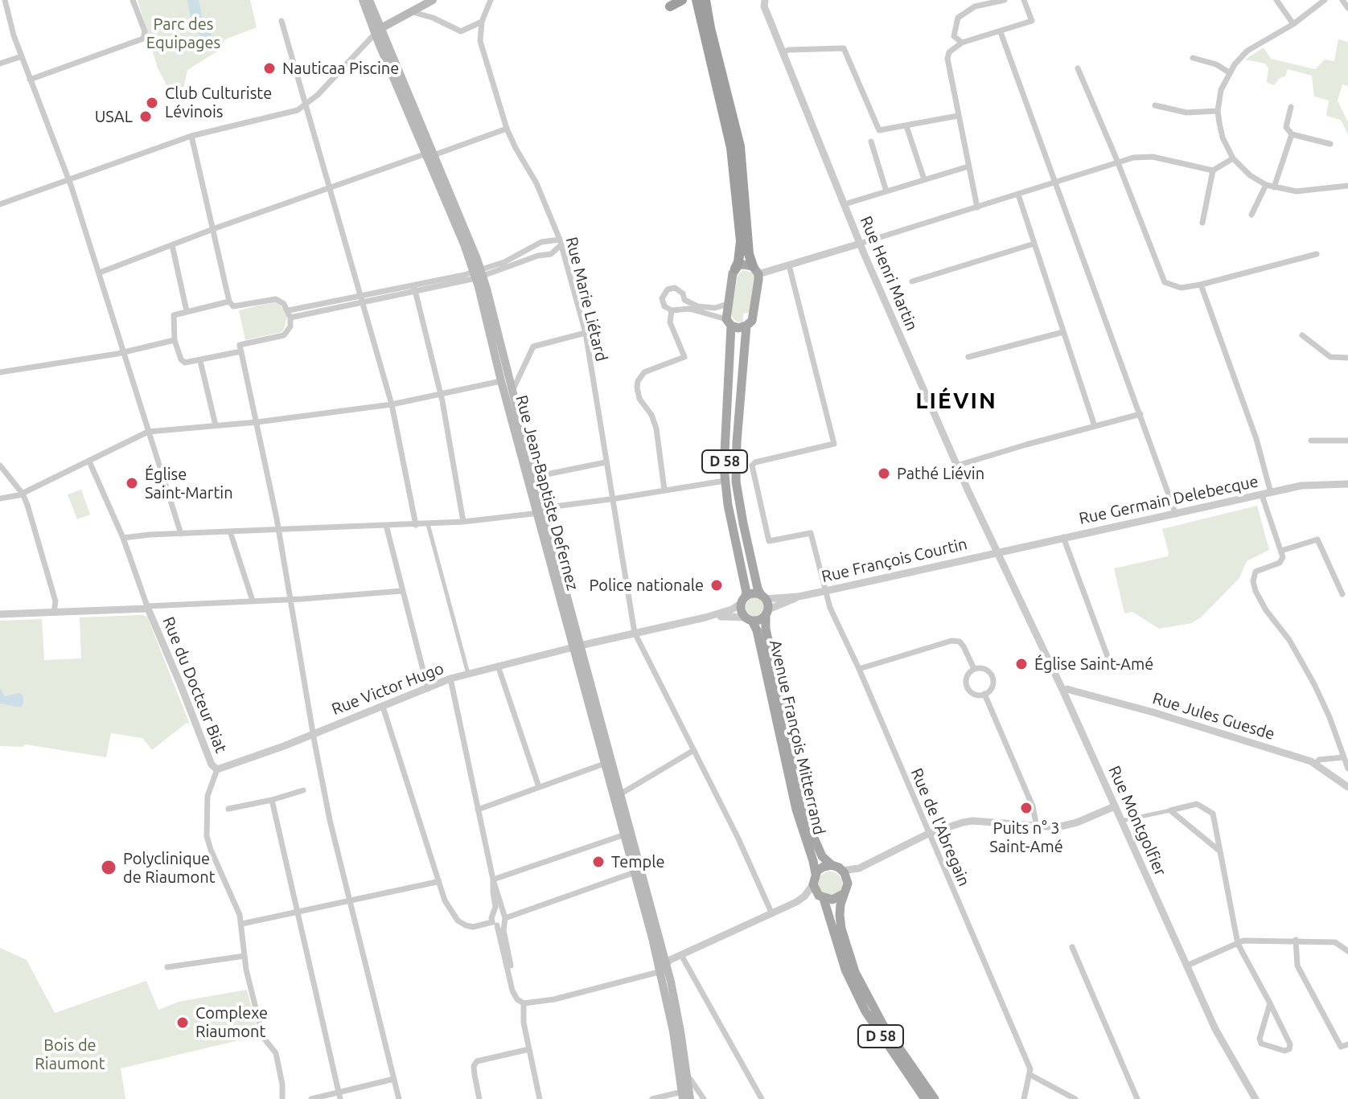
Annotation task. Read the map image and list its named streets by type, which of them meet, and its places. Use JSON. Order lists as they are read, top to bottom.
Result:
{
  "streets": {
    "main road": ["D 58", "Rue Jean-Baptiste Defernez", "Avenue François Mitterrand"],
    "street": [
      "Rue Henri Martin",
      "Rue Marie Liétard",
      "Rue Germain Delebecque",
      "Rue François Courtin",
      "Rue du Docteur Biat",
      "Rue Victor Hugo",
      "Rue Jules Guesde",
      "Rue Montgolfier",
      "Rue de l'Abregain"
    ]
  },
  "crossings": [
    ["Rue Henri Martin", "Rue Germain Delebecque"],
    ["Rue Henri Martin", "Rue François Courtin"],
    ["Rue Henri Martin", "Rue Montgolfier"],
    ["Rue Jean-Baptiste Defernez", "Rue Victor Hugo"],
    ["Rue Germain Delebecque", "Rue François Courtin"],
    ["Rue Germain Delebecque", "Rue Montgolfier"],
    ["Rue François Courtin", "Rue Montgolfier"],
    ["Rue François Courtin", "Rue de l'Abregain"],
    ["Rue du Docteur Biat", "Rue Victor Hugo"],
    ["Rue Jules Guesde", "Rue Montgolfier"]
  ],
  "districts": ["LIÉVIN"],
  "parks": ["Parc des Equipages", "Bois de Riaumont"],
  "places": [
    "Nauticaa Piscine",
    "Club Culturiste Lévinois",
    "USAL",
    "Pathé Liévin",
    "Église Saint-Martin",
    "Police nationale",
    "Église Saint-Amé",
    "Puits n° 3 Saint-Amé",
    "Temple",
    "Polyclinique de Riaumont",
    "Complexe Riaumont"
  ]
}
